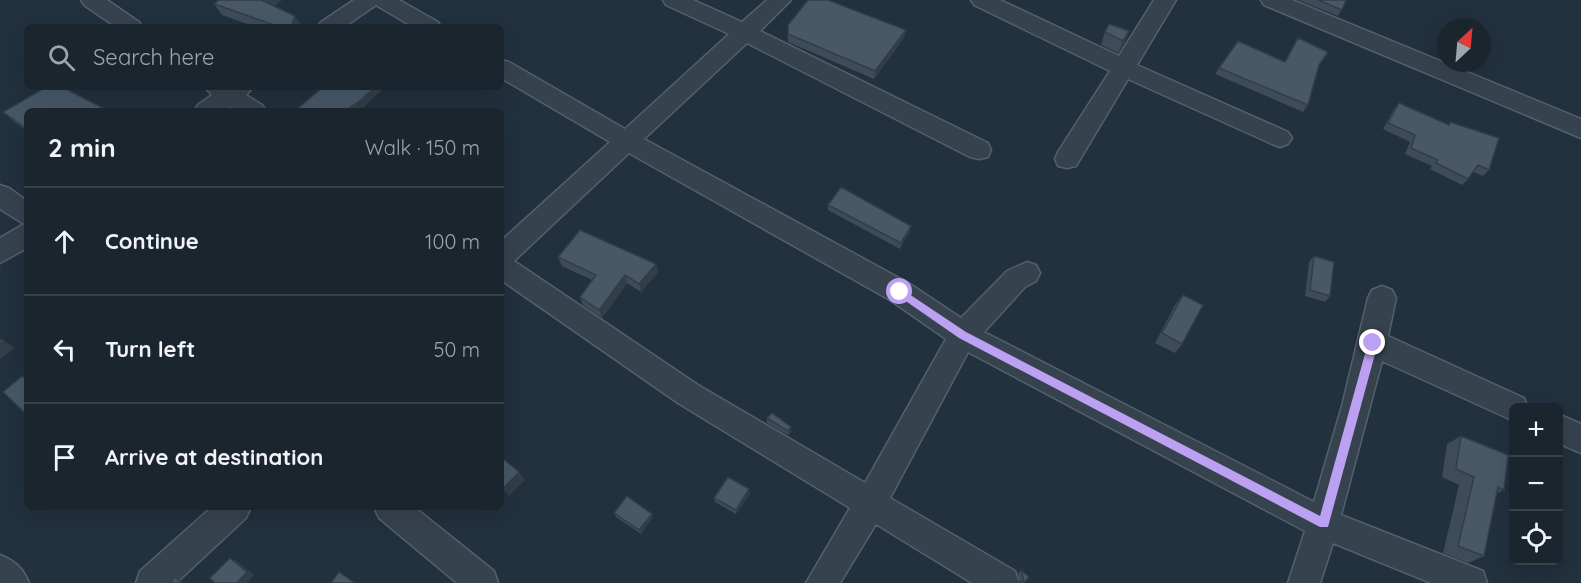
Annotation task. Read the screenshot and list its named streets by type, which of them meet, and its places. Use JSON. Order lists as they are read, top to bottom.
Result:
{
  "north": "top right",
  "page": {
    "search": "Search here",
    "heading": ["2 min", "Walk · 150 m"],
    "list": [
      ["Continue", "100 m"],
      ["Turn left", "50 m"],
      "Arrive at destination"
    ],
    "map_buttons": ["+", "−"]
  }
}
